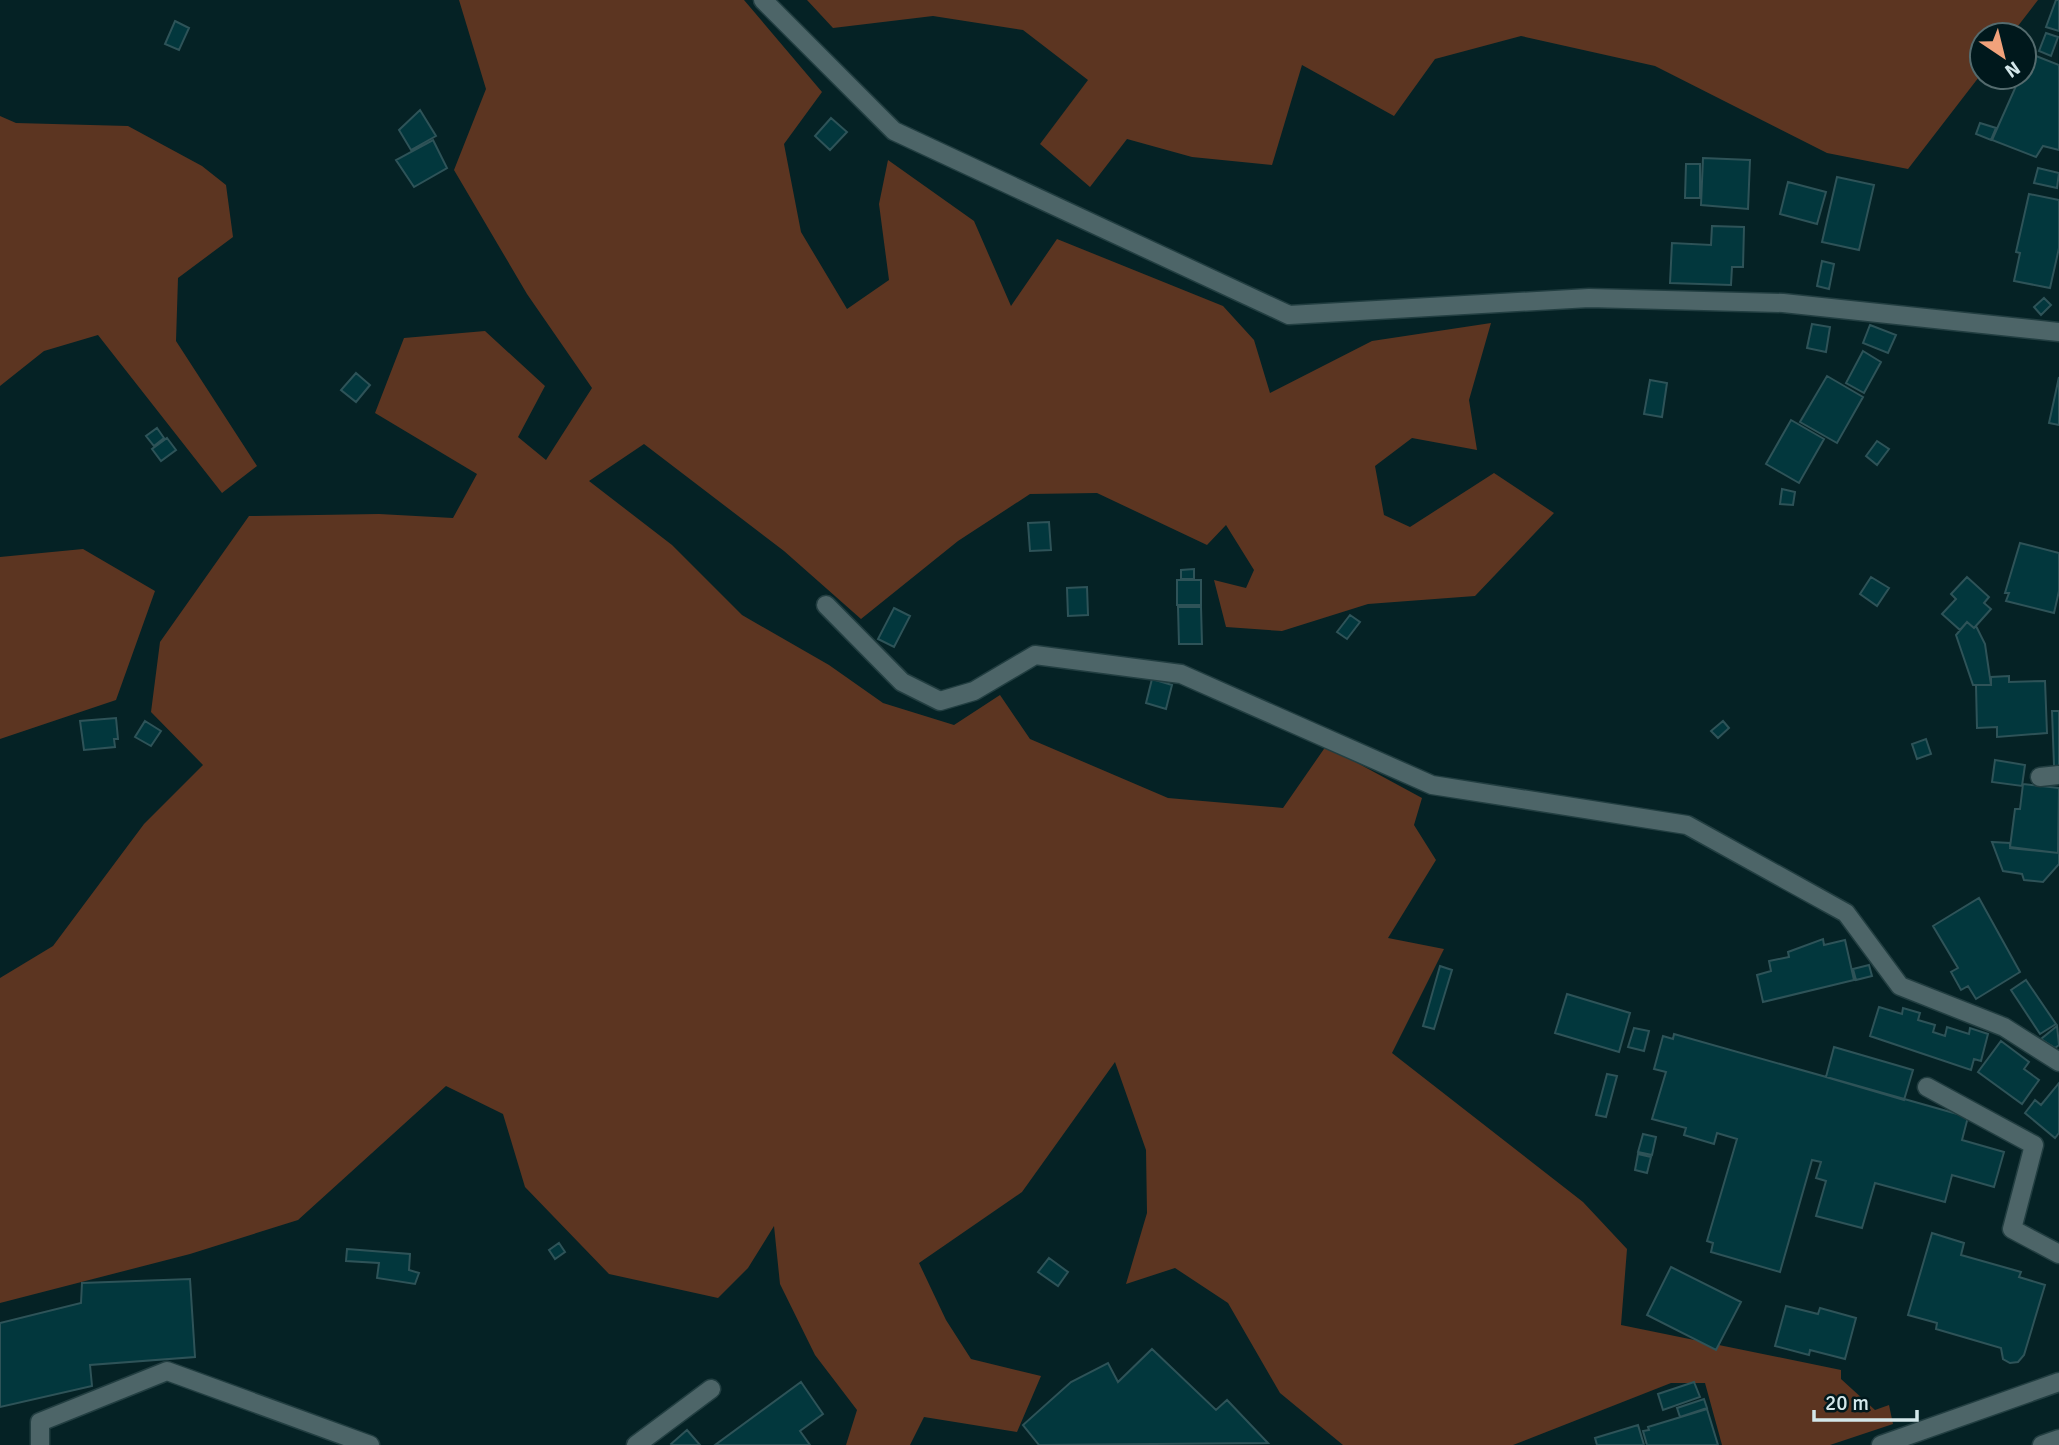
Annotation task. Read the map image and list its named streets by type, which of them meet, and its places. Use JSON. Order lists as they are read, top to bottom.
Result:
{
  "scale_bar": "20 m",
  "north": "bottom right"
}
